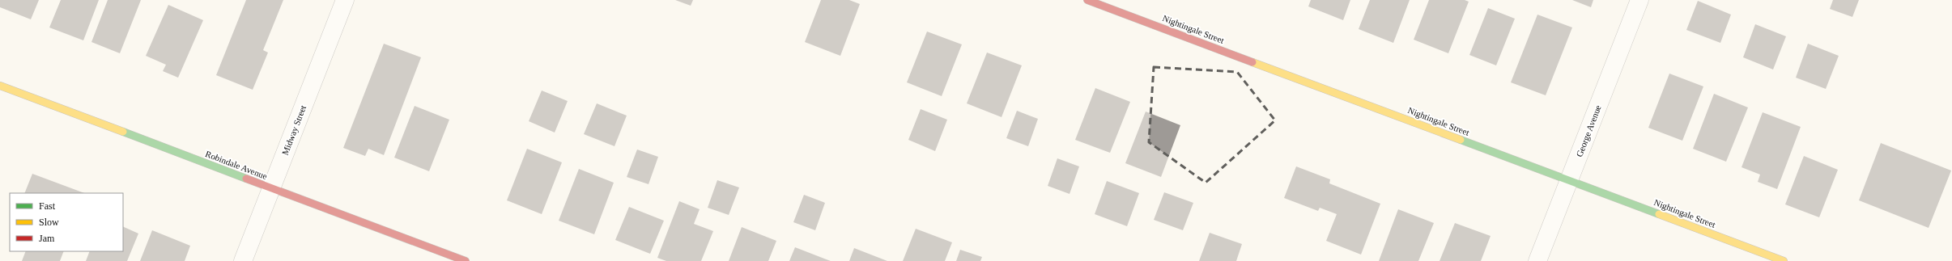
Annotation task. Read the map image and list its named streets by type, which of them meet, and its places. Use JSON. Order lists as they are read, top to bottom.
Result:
{
  "streets": {
    "street": [
      "Nightingale Street",
      "Midway Street",
      "George Avenue",
      "Robindale Avenue"
    ]
  },
  "crossings": [
    ["Nightingale Street", "George Avenue"],
    ["Midway Street", "Robindale Avenue"]
  ],
  "legend": ["Fast", "Slow", "Jam"]
}
